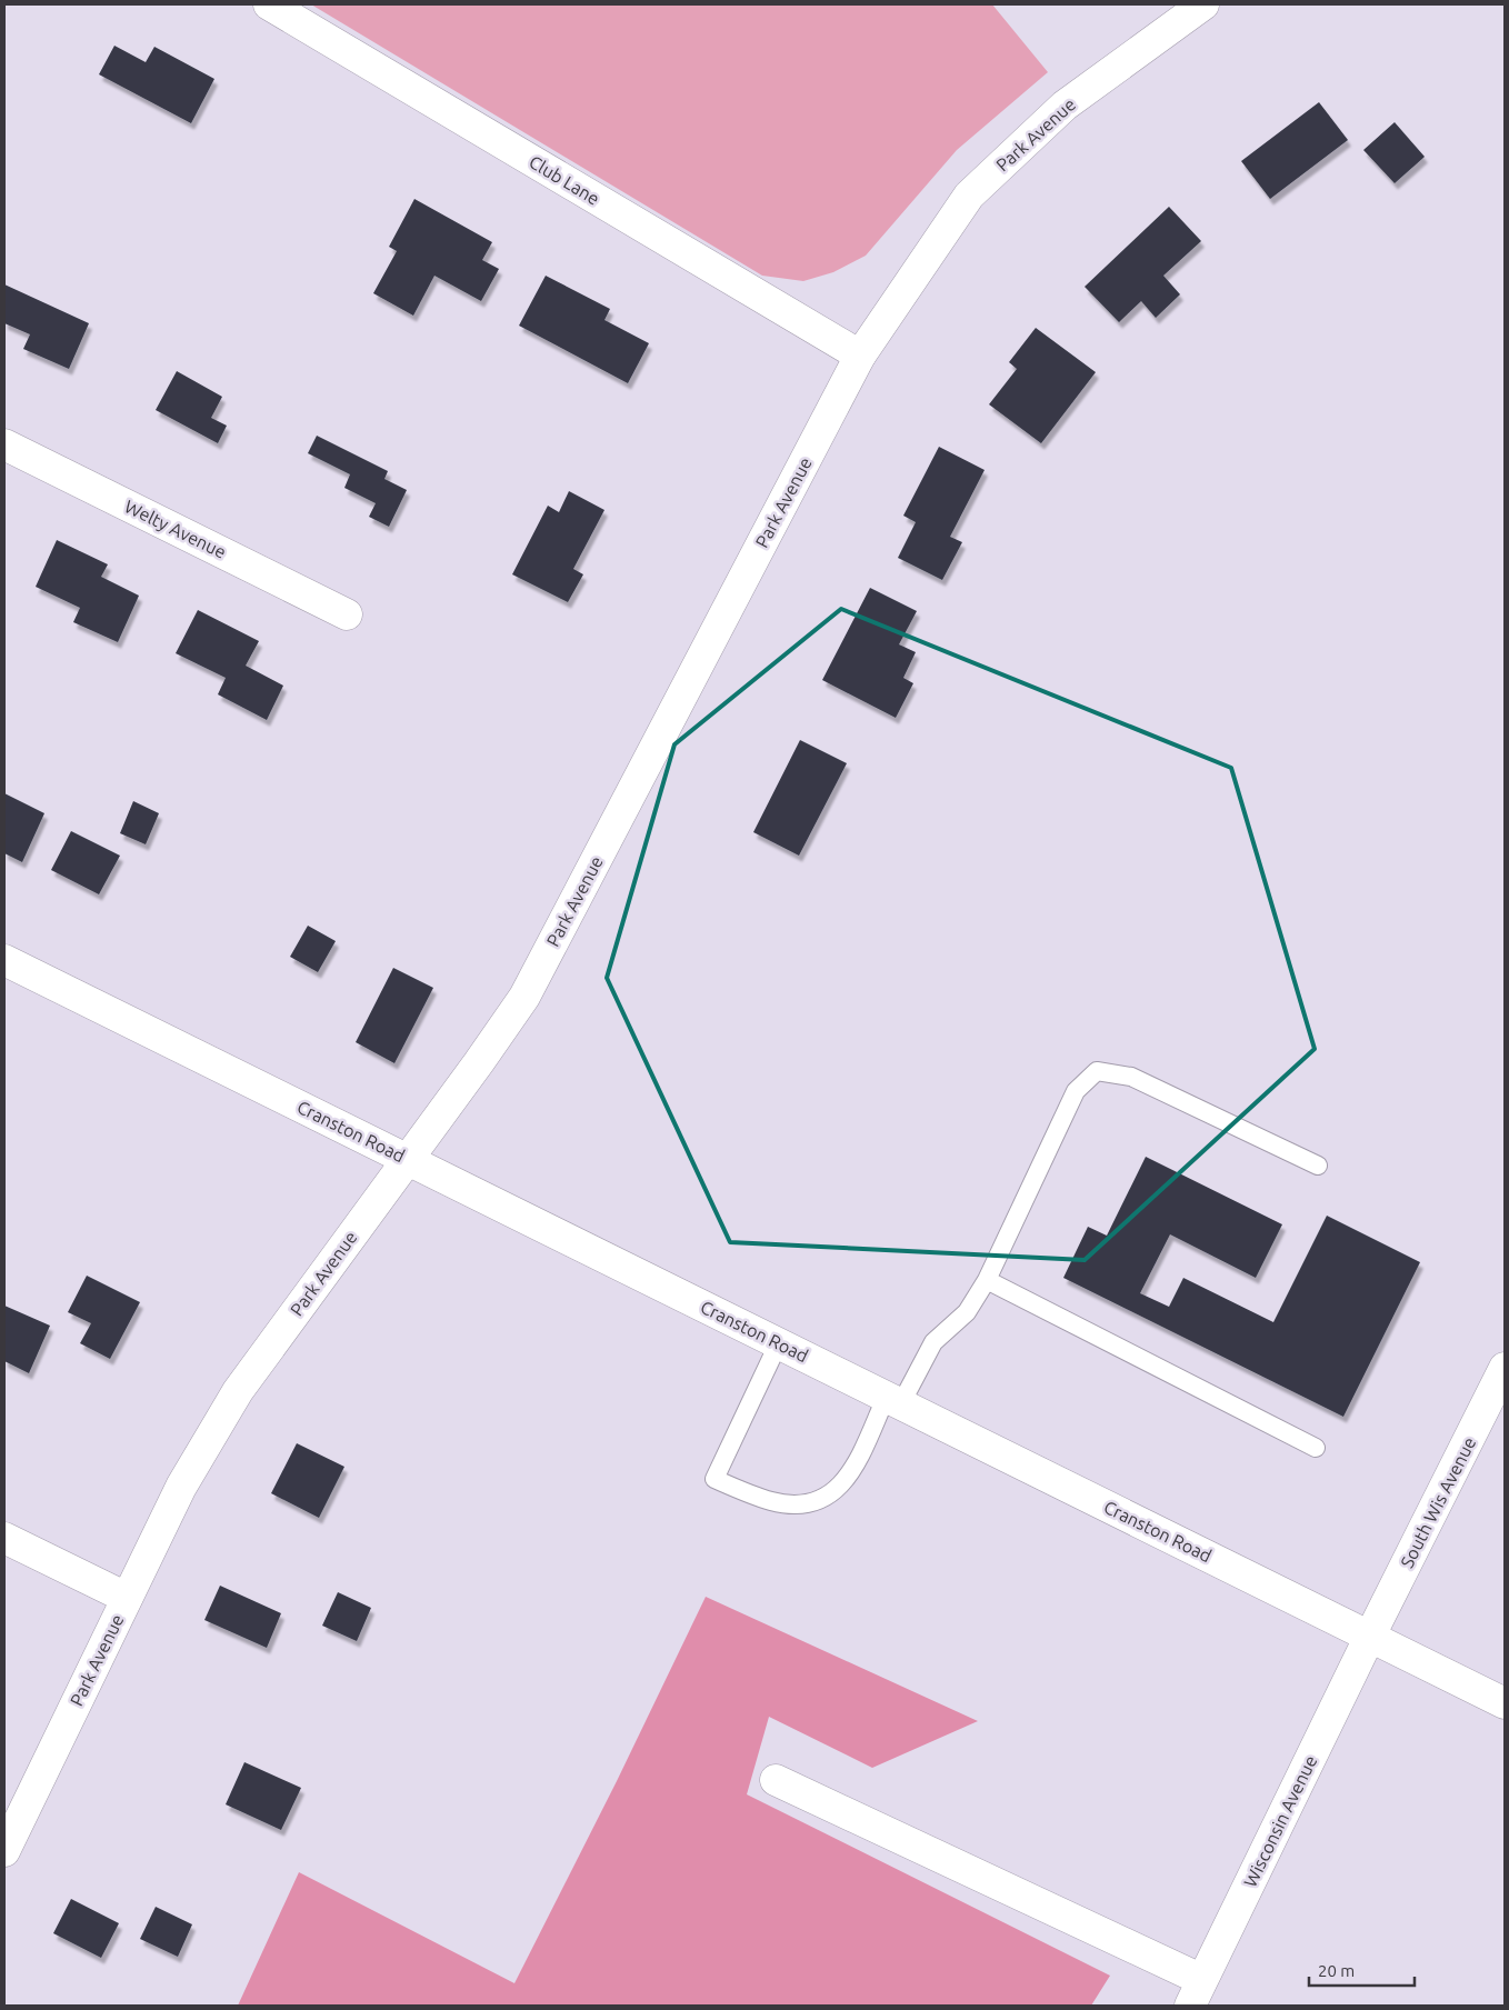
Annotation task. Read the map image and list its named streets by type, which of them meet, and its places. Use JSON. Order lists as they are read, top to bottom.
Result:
{
  "streets": {
    "street": [
      "Park Avenue",
      "Club Lane",
      "Welty Avenue",
      "Cranston Road",
      "South Wis Avenue",
      "Wisconsin Avenue"
    ]
  },
  "crossings": [
    ["Park Avenue", "Club Lane"],
    ["Park Avenue", "Cranston Road"],
    ["Cranston Road", "South Wis Avenue"],
    ["Cranston Road", "Wisconsin Avenue"],
    ["South Wis Avenue", "Wisconsin Avenue"]
  ],
  "scale_bar": "20 m"
}
